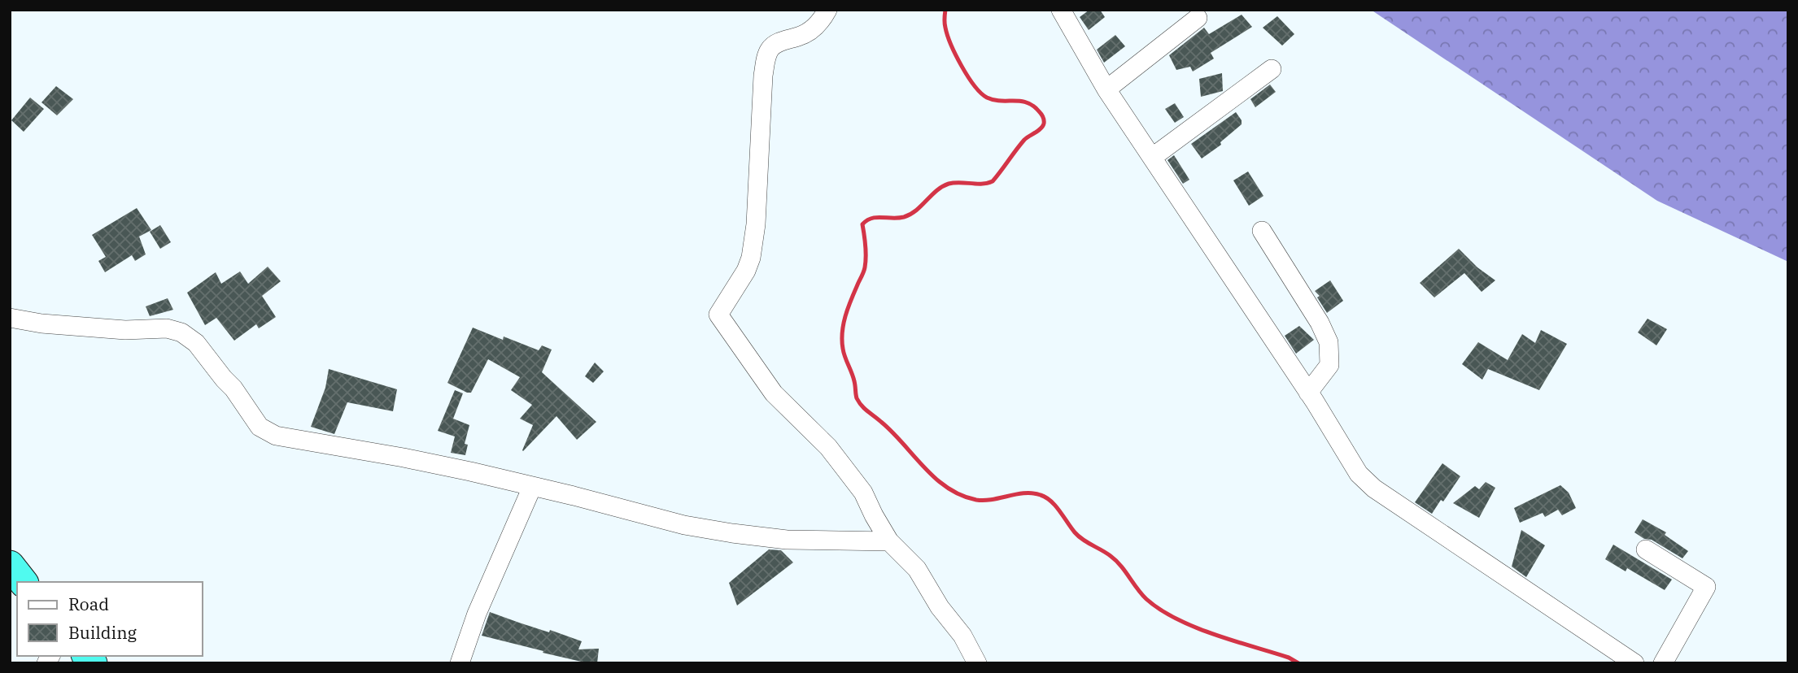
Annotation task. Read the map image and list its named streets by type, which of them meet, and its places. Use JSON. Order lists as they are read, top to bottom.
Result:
{
  "legend": ["Road", "Building"]
}
